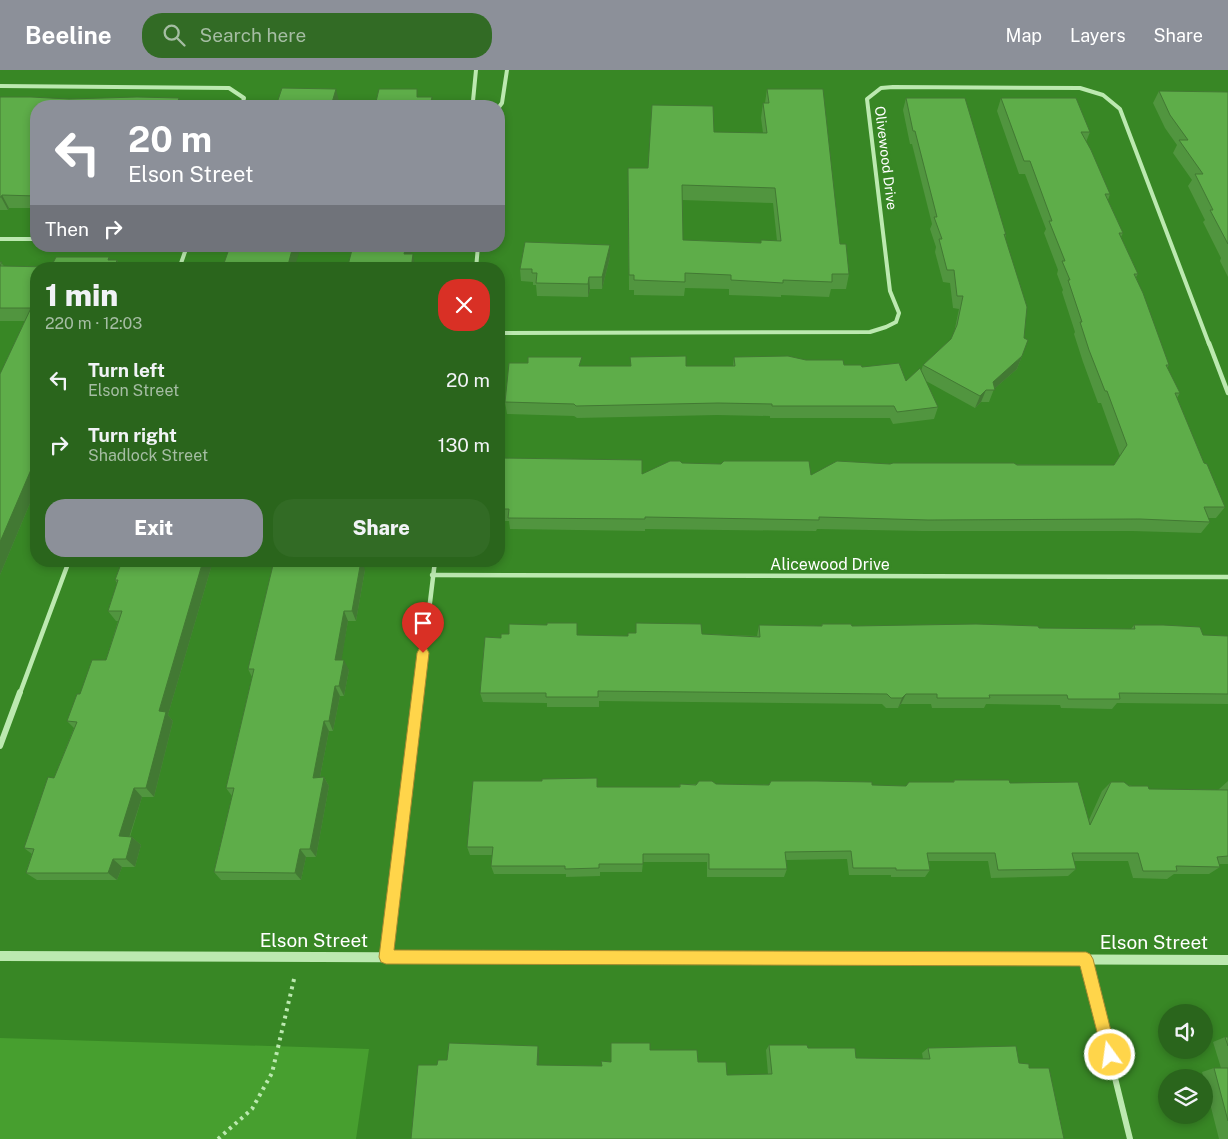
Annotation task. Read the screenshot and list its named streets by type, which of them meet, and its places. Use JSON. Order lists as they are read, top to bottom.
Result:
{
  "streets": {
    "street": ["Olivewood Drive", "Alicewood Drive", "Elson Street"]
  },
  "page": {
    "header": "Beeline",
    "search": "Search here",
    "nav": ["Map", "Layers", "Share"],
    "turn": ["20 m", "Elson Street"],
    "then": "Then",
    "heading": ["1 min", "220 m · 12:03"],
    "list": [
      {
        "name": "Turn left",
        "note": "Elson Street",
        "value": "20 m"
      },
      {
        "name": "Turn right",
        "note": "Shadlock Street",
        "value": "130 m"
      }
    ],
    "buttons": ["Exit", "Share"]
  }
}
